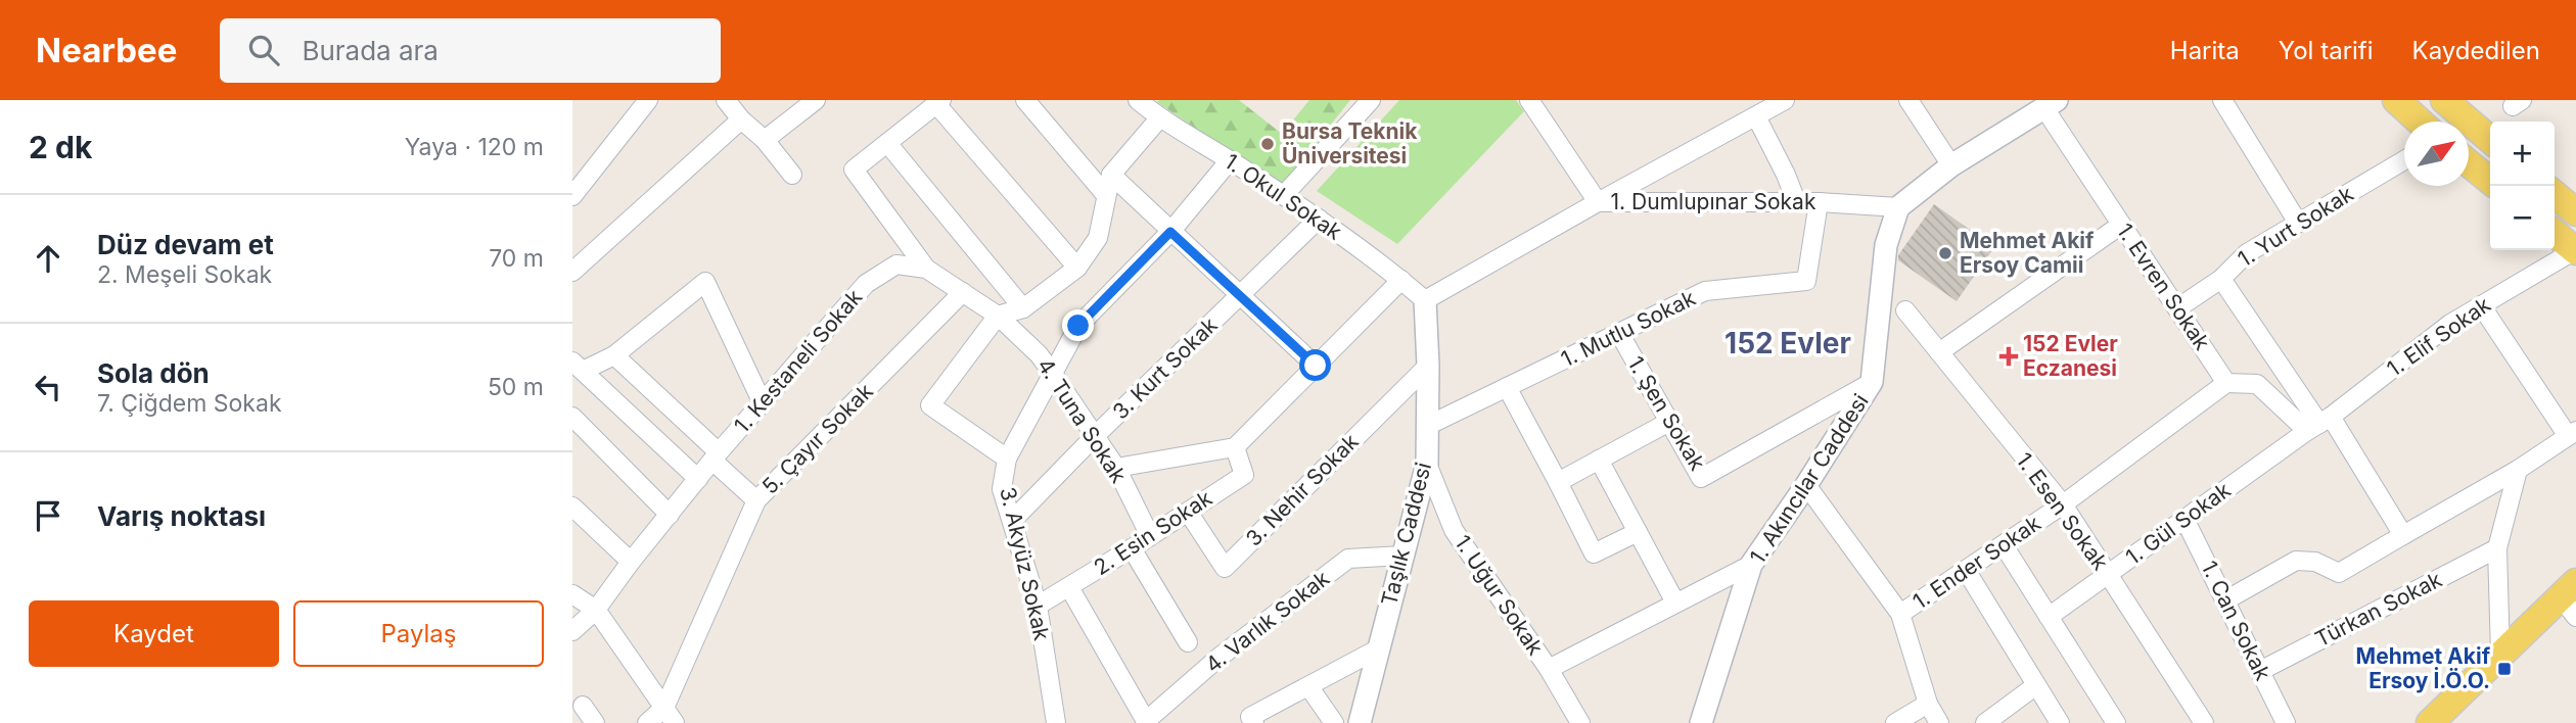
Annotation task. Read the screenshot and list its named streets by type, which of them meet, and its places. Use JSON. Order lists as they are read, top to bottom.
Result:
{
  "streets": {
    "street": [
      "1. Okul Sokak",
      "1. Dumlupınar Sokak",
      "1. Yurt Sokak",
      "1. Evren Sokak",
      "1. Mutlu Sokak",
      "1. Elif Sokak",
      "1. Kestaneli Sokak",
      "3. Kurt Sokak",
      "1. Şen Sokak",
      "4. Tuna Sokak",
      "5. Çayır Sokak",
      "1. Akıncılar Caddesi",
      "3. Nehir Sokak",
      "1. Esen Sokak",
      "1. Gül Sokak",
      "2. Esin Sokak",
      "Taşlık Caddesi",
      "1. Ender Sokak",
      "3. Akyüz Sokak",
      "1. Uğur Sokak",
      "Türkan Sokak",
      "1. Can Sokak",
      "4. Varlık Sokak"
    ]
  },
  "crossings": [
    ["1. Okul Sokak", "1. Dumlupınar Sokak"],
    ["1. Okul Sokak", "3. Kurt Sokak"],
    ["1. Okul Sokak", "Taşlık Caddesi"],
    ["1. Okul Sokak", "3. Akyüz Sokak"],
    ["1. Dumlupınar Sokak", "1. Mutlu Sokak"],
    ["1. Dumlupınar Sokak", "1. Akıncılar Caddesi"],
    ["1. Dumlupınar Sokak", "Taşlık Caddesi"],
    ["1. Yurt Sokak", "1. Elif Sokak"],
    ["1. Yurt Sokak", "1. Gül Sokak"],
    ["1. Evren Sokak", "1. Ender Sokak"],
    ["1. Mutlu Sokak", "1. Şen Sokak"],
    ["1. Mutlu Sokak", "Taşlık Caddesi"],
    ["1. Elif Sokak", "1. Gül Sokak"],
    ["3. Kurt Sokak", "4. Tuna Sokak"],
    ["3. Kurt Sokak", "3. Akyüz Sokak"],
    ["1. Şen Sokak", "1. Akıncılar Caddesi"],
    ["4. Tuna Sokak", "2. Esin Sokak"],
    ["4. Tuna Sokak", "3. Akyüz Sokak"],
    ["3. Nehir Sokak", "2. Esin Sokak"],
    ["3. Nehir Sokak", "Taşlık Caddesi"],
    ["1. Esen Sokak", "1. Gül Sokak"],
    ["1. Esen Sokak", "1. Ender Sokak"],
    ["1. Gül Sokak", "1. Can Sokak"],
    ["2. Esin Sokak", "3. Akyüz Sokak"],
    ["Taşlık Caddesi", "1. Uğur Sokak"],
    ["Taşlık Caddesi", "4. Varlık Sokak"],
    ["Türkan Sokak", "1. Can Sokak"]
  ],
  "districts": ["152 Evler"],
  "places": {
    "other": ["Bursa Teknik Üniversitesi", "Mehmet Akif Ersoy Camii"],
    "health": ["152 Evler Eczanesi"],
    "transit": ["Mehmet Akif Ersoy İ.Ö.O."]
  },
  "north": "top right",
  "page": {
    "header": "Nearbee",
    "search": "Burada ara",
    "nav": ["Harita", "Yol tarifi", "Kaydedilen"],
    "heading": ["2 dk", "Yaya · 120 m"],
    "map_buttons": ["+", "−"],
    "list": [
      ["Düz devam et", "2. Meşeli Sokak", "70 m"],
      ["Sola dön", "7. Çiğdem Sokak", "50 m"],
      "Varış noktası"
    ],
    "buttons": ["Kaydet", "Paylaş"]
  }
}
